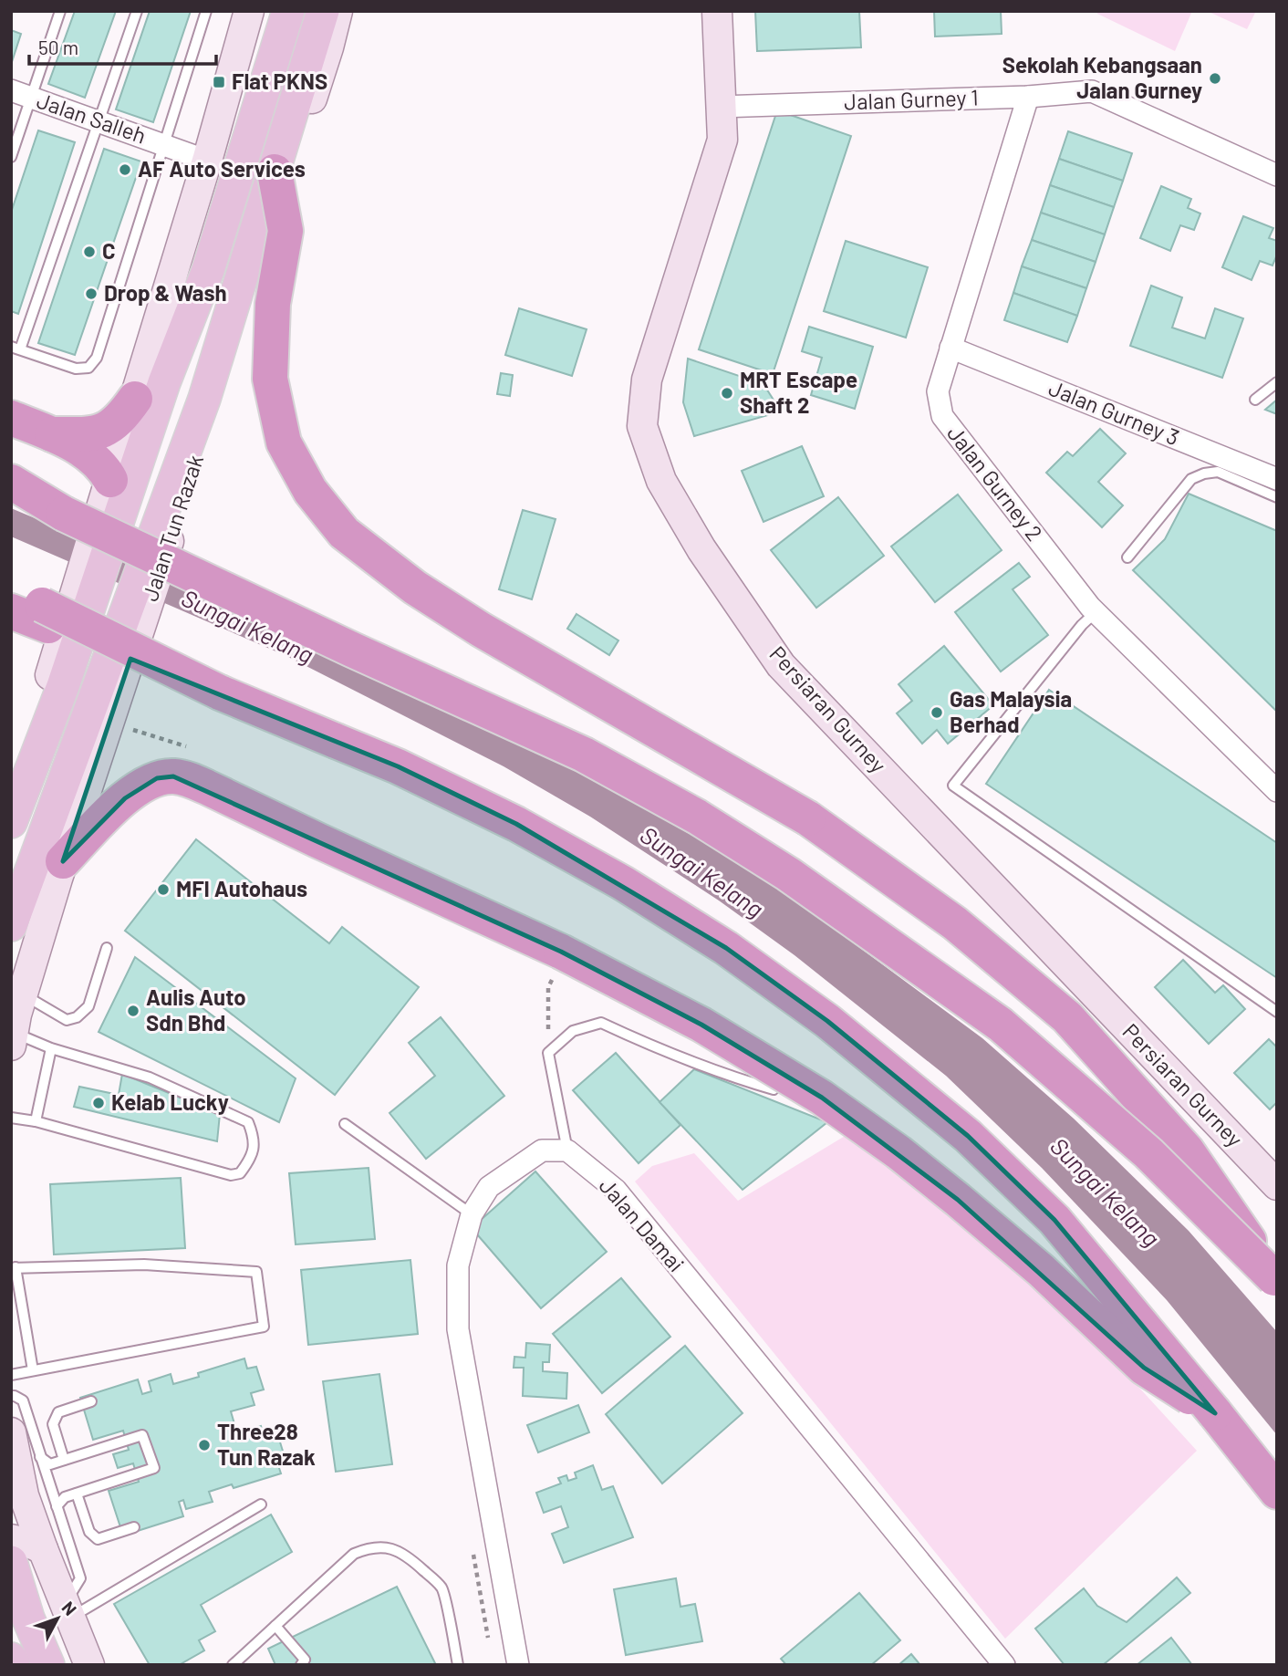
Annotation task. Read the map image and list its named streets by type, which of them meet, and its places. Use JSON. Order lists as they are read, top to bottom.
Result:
{
  "streets": {
    "main road": ["Jalan Tun Razak", "Persiaran Gurney"],
    "street": [
      "Jalan Gurney 1",
      "Jalan Salleh",
      "Jalan Gurney 3",
      "Jalan Gurney 2",
      "Jalan Damai"
    ]
  },
  "crossings": [
    ["Jalan Gurney 1", "Jalan Gurney 2"],
    ["Jalan Gurney 1", "Persiaran Gurney"],
    ["Jalan Gurney 3", "Jalan Gurney 2"]
  ],
  "water": ["Sungai Kelang"],
  "places": {
    "other": [
      "Sekolah Kebangsaan Jalan Gurney",
      "AF Auto Services",
      "C",
      "Drop & Wash",
      "MRT Escape Shaft 2",
      "Gas Malaysia Berhad",
      "MFI Autohaus",
      "Aulis Auto Sdn Bhd",
      "Kelab Lucky",
      "Three28 Tun Razak"
    ],
    "transit": ["Flat PKNS"]
  },
  "scale_bar": "50 m",
  "north": "top right"
}
